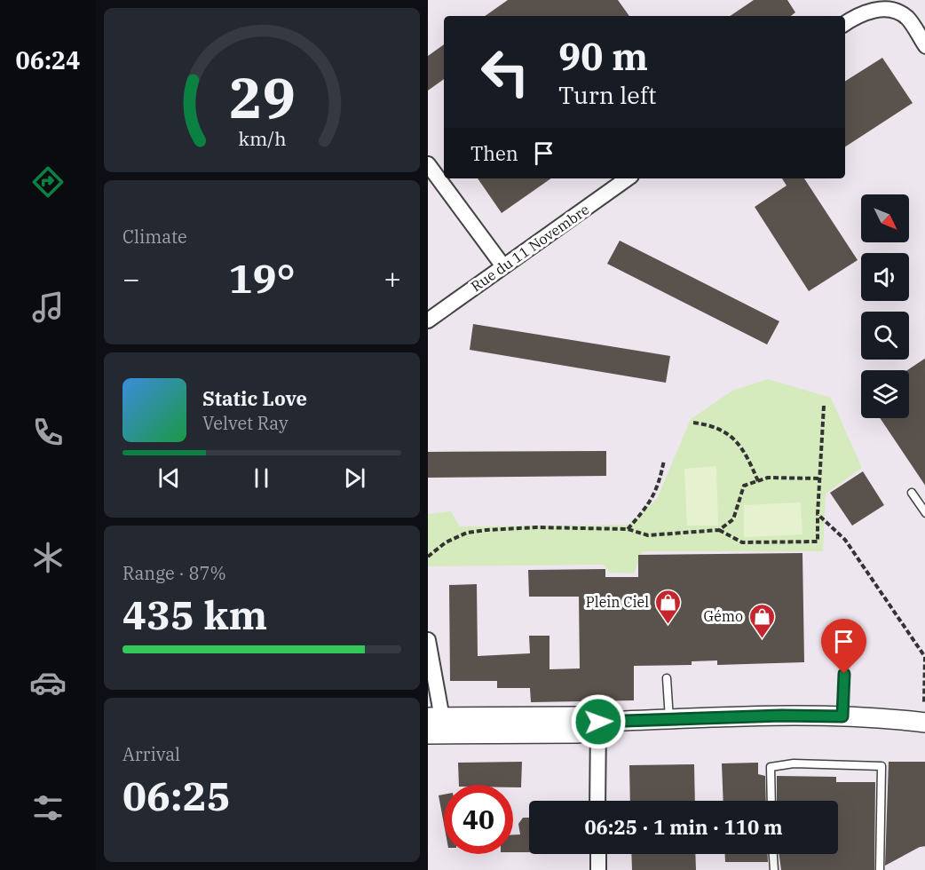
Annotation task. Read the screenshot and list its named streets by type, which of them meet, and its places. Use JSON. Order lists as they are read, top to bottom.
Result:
{
  "streets": {
    "street": ["Rue du 11 Novembre"]
  },
  "places": {
    "shop": ["Plein Ciel", "Gémo"]
  },
  "north": "bottom right",
  "page": {
    "tabs": "06:24",
    "turn": ["90 m", "Turn left"],
    "then": "Then",
    "tile": [
      "Climate",
      ["Range · 87%", "435 km"],
      ["Arrival", "06:25"]
    ],
    "heat": ["−", "19°", "+"],
    "song": ["Static Love", "Velvet Ray"],
    "limit": "40",
    "trip": "06:25 · 1 min · 110 m",
    "gauge": ["29", "km/h"]
  }
}
